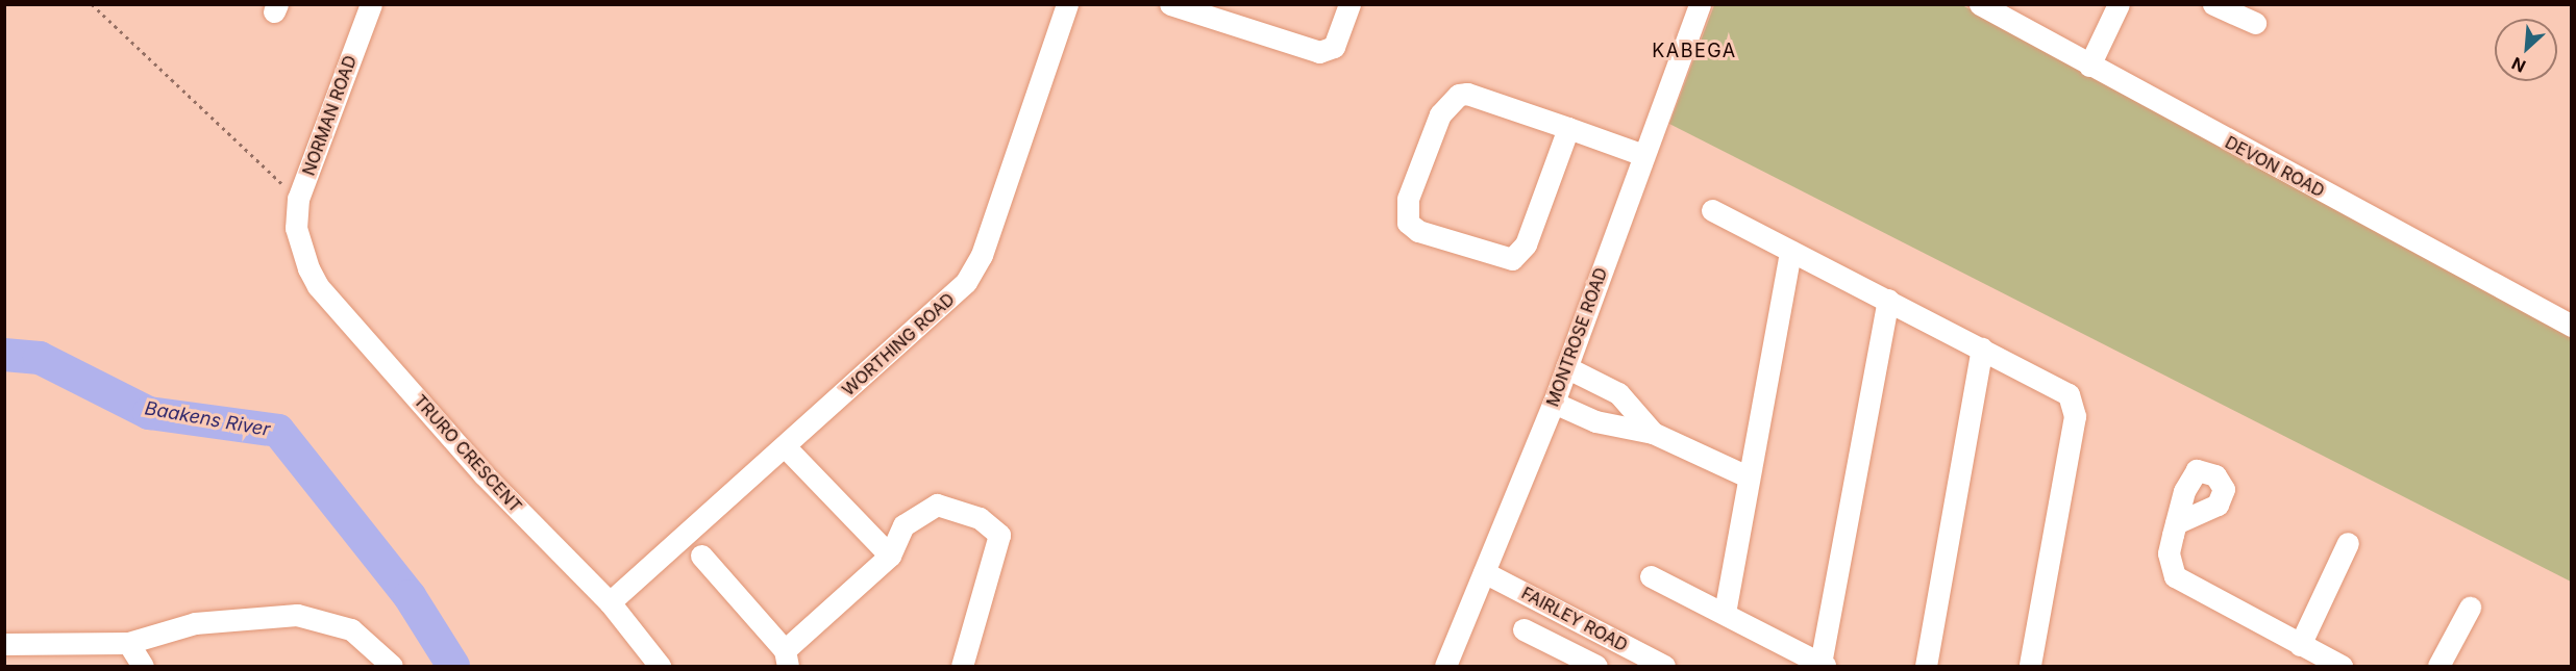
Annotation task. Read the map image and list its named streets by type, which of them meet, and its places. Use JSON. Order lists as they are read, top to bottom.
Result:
{
  "streets": {
    "street": [
      "NORMAN ROAD",
      "DEVON ROAD",
      "MONTROSE ROAD",
      "WORTHING ROAD",
      "TRURO CRESCENT",
      "FAIRLEY ROAD"
    ]
  },
  "crossings": [
    ["NORMAN ROAD", "TRURO CRESCENT"],
    ["MONTROSE ROAD", "FAIRLEY ROAD"],
    ["WORTHING ROAD", "TRURO CRESCENT"]
  ],
  "districts": ["KABEGA"],
  "water": ["Baakens River"],
  "north": "bottom left"
}
